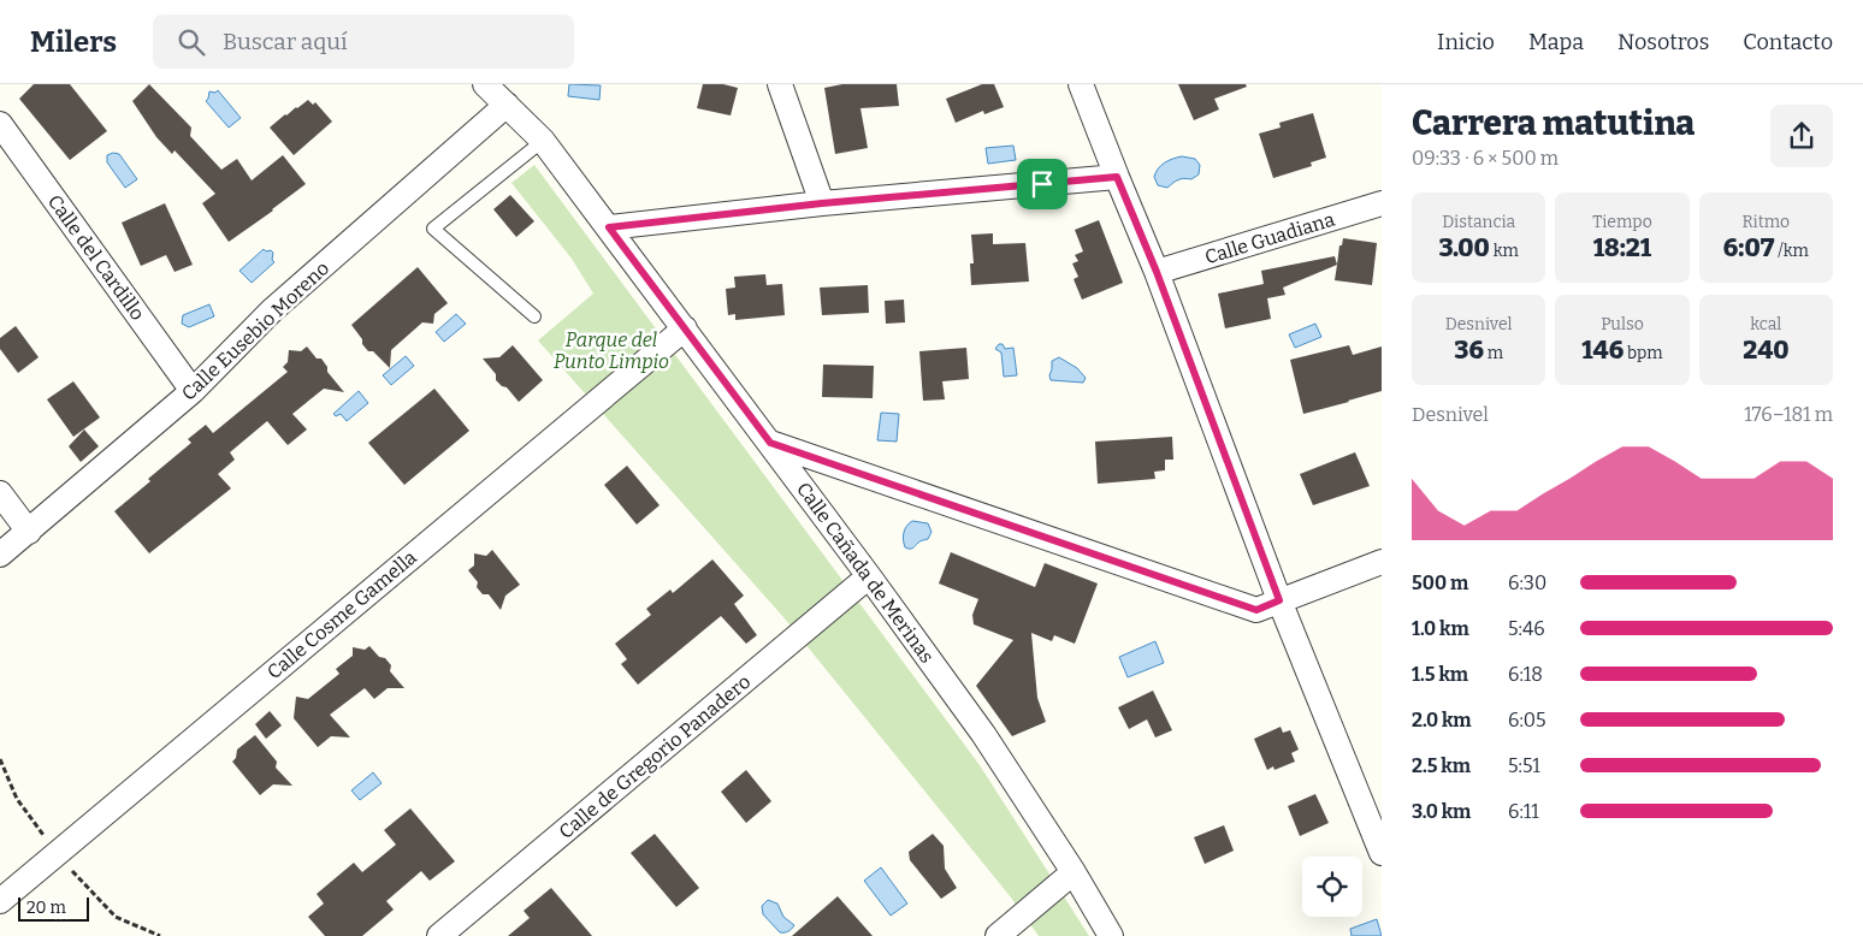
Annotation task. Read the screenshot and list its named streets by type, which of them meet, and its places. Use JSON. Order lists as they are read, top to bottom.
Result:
{
  "streets": {
    "street": [
      "Calle Guadiana",
      "Calle del Cardillo",
      "Calle Eusebio Moreno",
      "Calle Cañada de Merinas",
      "Calle Cosme Gamella",
      "Calle de Gregorio Panadero"
    ]
  },
  "crossings": [
    ["Calle del Cardillo", "Calle Eusebio Moreno"],
    ["Calle Eusebio Moreno", "Calle Cañada de Merinas"],
    ["Calle Cañada de Merinas", "Calle Cosme Gamella"],
    ["Calle Cañada de Merinas", "Calle de Gregorio Panadero"]
  ],
  "parks": ["Parque del Punto Limpio"],
  "scale_bar": "20 m",
  "page": {
    "header": "Milers",
    "search": "Buscar aquí",
    "nav": [
      "Inicio",
      "Mapa",
      "Nosotros",
      "Contacto"
    ],
    "heading": ["Carrera matutina", "09:33 · 6 × 500 m"],
    "stats": [
      ["Distancia", "3.00 km"],
      ["Tiempo", "18:21"],
      ["Ritmo", "6:07 /km"],
      ["Desnivel", "36 m"],
      ["Pulso", "146 bpm"],
      ["kcal", "240"]
    ],
    "chart": ["Desnivel", "176–181 m"],
    "list": [
      {
        "name": "500 m",
        "note": "6:30"
      },
      {
        "name": "1.0 km",
        "note": "5:46"
      },
      {
        "name": "1.5 km",
        "note": "6:18"
      },
      {
        "name": "2.0 km",
        "note": "6:05"
      },
      {
        "name": "2.5 km",
        "note": "5:51"
      },
      {
        "name": "3.0 km",
        "note": "6:11"
      }
    ],
    "scale": "20 m"
  }
}
